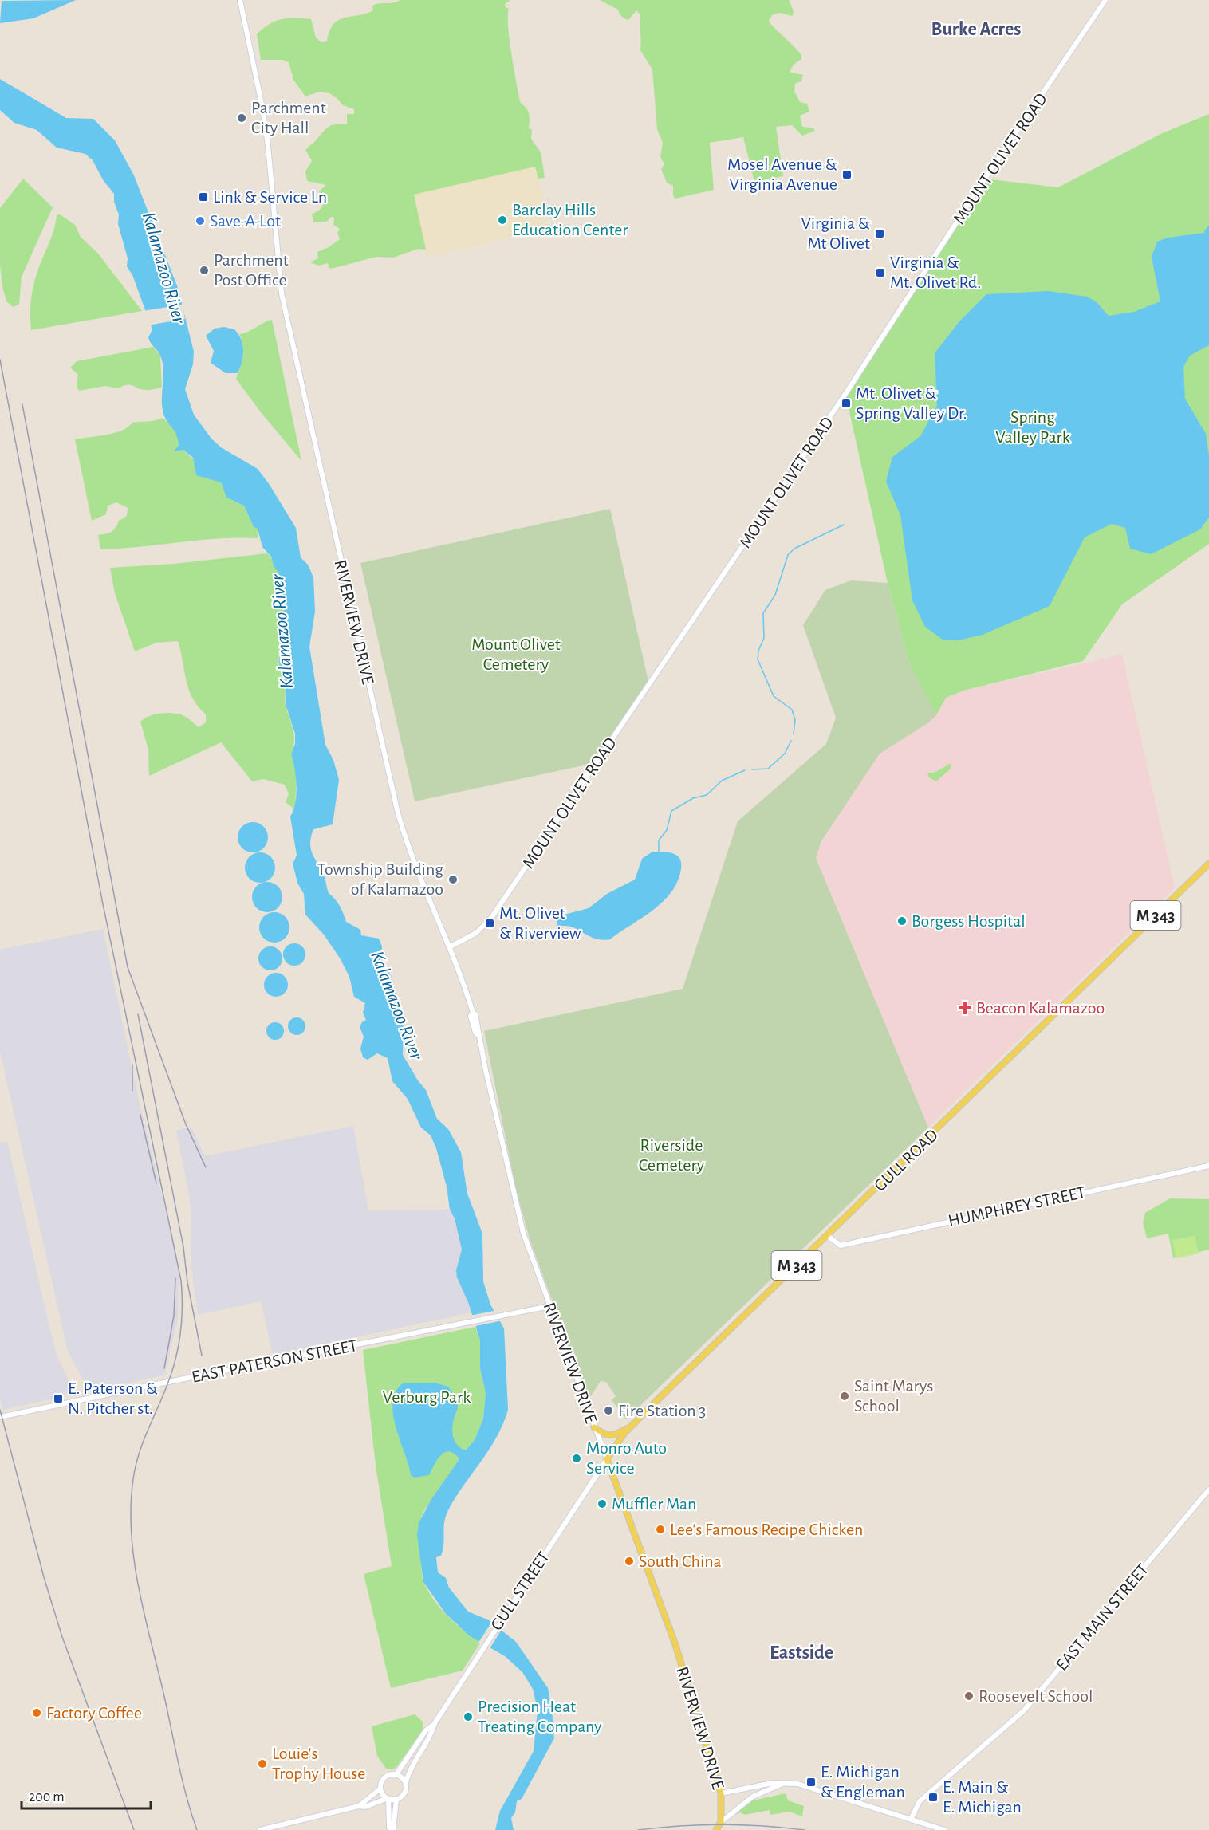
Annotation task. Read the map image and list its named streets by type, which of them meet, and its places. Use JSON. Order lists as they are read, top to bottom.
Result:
{
  "streets": {
    "main road": ["RIVERVIEW DRIVE", "M 343", "GULL ROAD"],
    "street": [
      "MOUNT OLIVET ROAD",
      "HUMPHREY STREET",
      "EAST PATERSON STREET",
      "GULL STREET",
      "EAST MAIN STREET"
    ]
  },
  "crossings": [
    ["MOUNT OLIVET ROAD", "RIVERVIEW DRIVE"],
    ["RIVERVIEW DRIVE", "GULL ROAD"],
    ["RIVERVIEW DRIVE", "EAST PATERSON STREET"],
    ["RIVERVIEW DRIVE", "GULL STREET"],
    ["GULL ROAD", "HUMPHREY STREET"],
    ["GULL ROAD", "GULL STREET"]
  ],
  "districts": ["Burke Acres", "Eastside"],
  "water": ["Kalamazoo River"],
  "parks": [
    "Spring Valley Park",
    "Mount Olivet Cemetery",
    "Riverside Cemetery",
    "Verburg Park"
  ],
  "places": {
    "other": [
      "Parchment City Hall",
      "Barclay Hills Education Center",
      "Save-A-Lot",
      "Parchment Post Office",
      "Township Building of Kalamazoo",
      "Borgess Hospital",
      "Saint Marys School",
      "Fire Station 3",
      "Monro Auto Service",
      "Muffler Man",
      "Lee's Famous Recipe Chicken",
      "South China",
      "Roosevelt School",
      "Factory Coffee",
      "Precision Heat Treating Company",
      "Louie's Trophy House"
    ],
    "transit": [
      "Mosel Avenue & Virginia Avenue",
      "Link & Service Ln",
      "Virginia & Mt Olivet",
      "Virginia & Mt. Olivet Rd.",
      "Mt. Olivet & Spring Valley Dr.",
      "Mt. Olivet & Riverview",
      "E. Paterson & N. Pitcher st.",
      "E. Michigan & Engleman",
      "E. Main & E. Michigan"
    ],
    "health": ["Beacon Kalamazoo"]
  },
  "scale_bar": "200 m"
}
